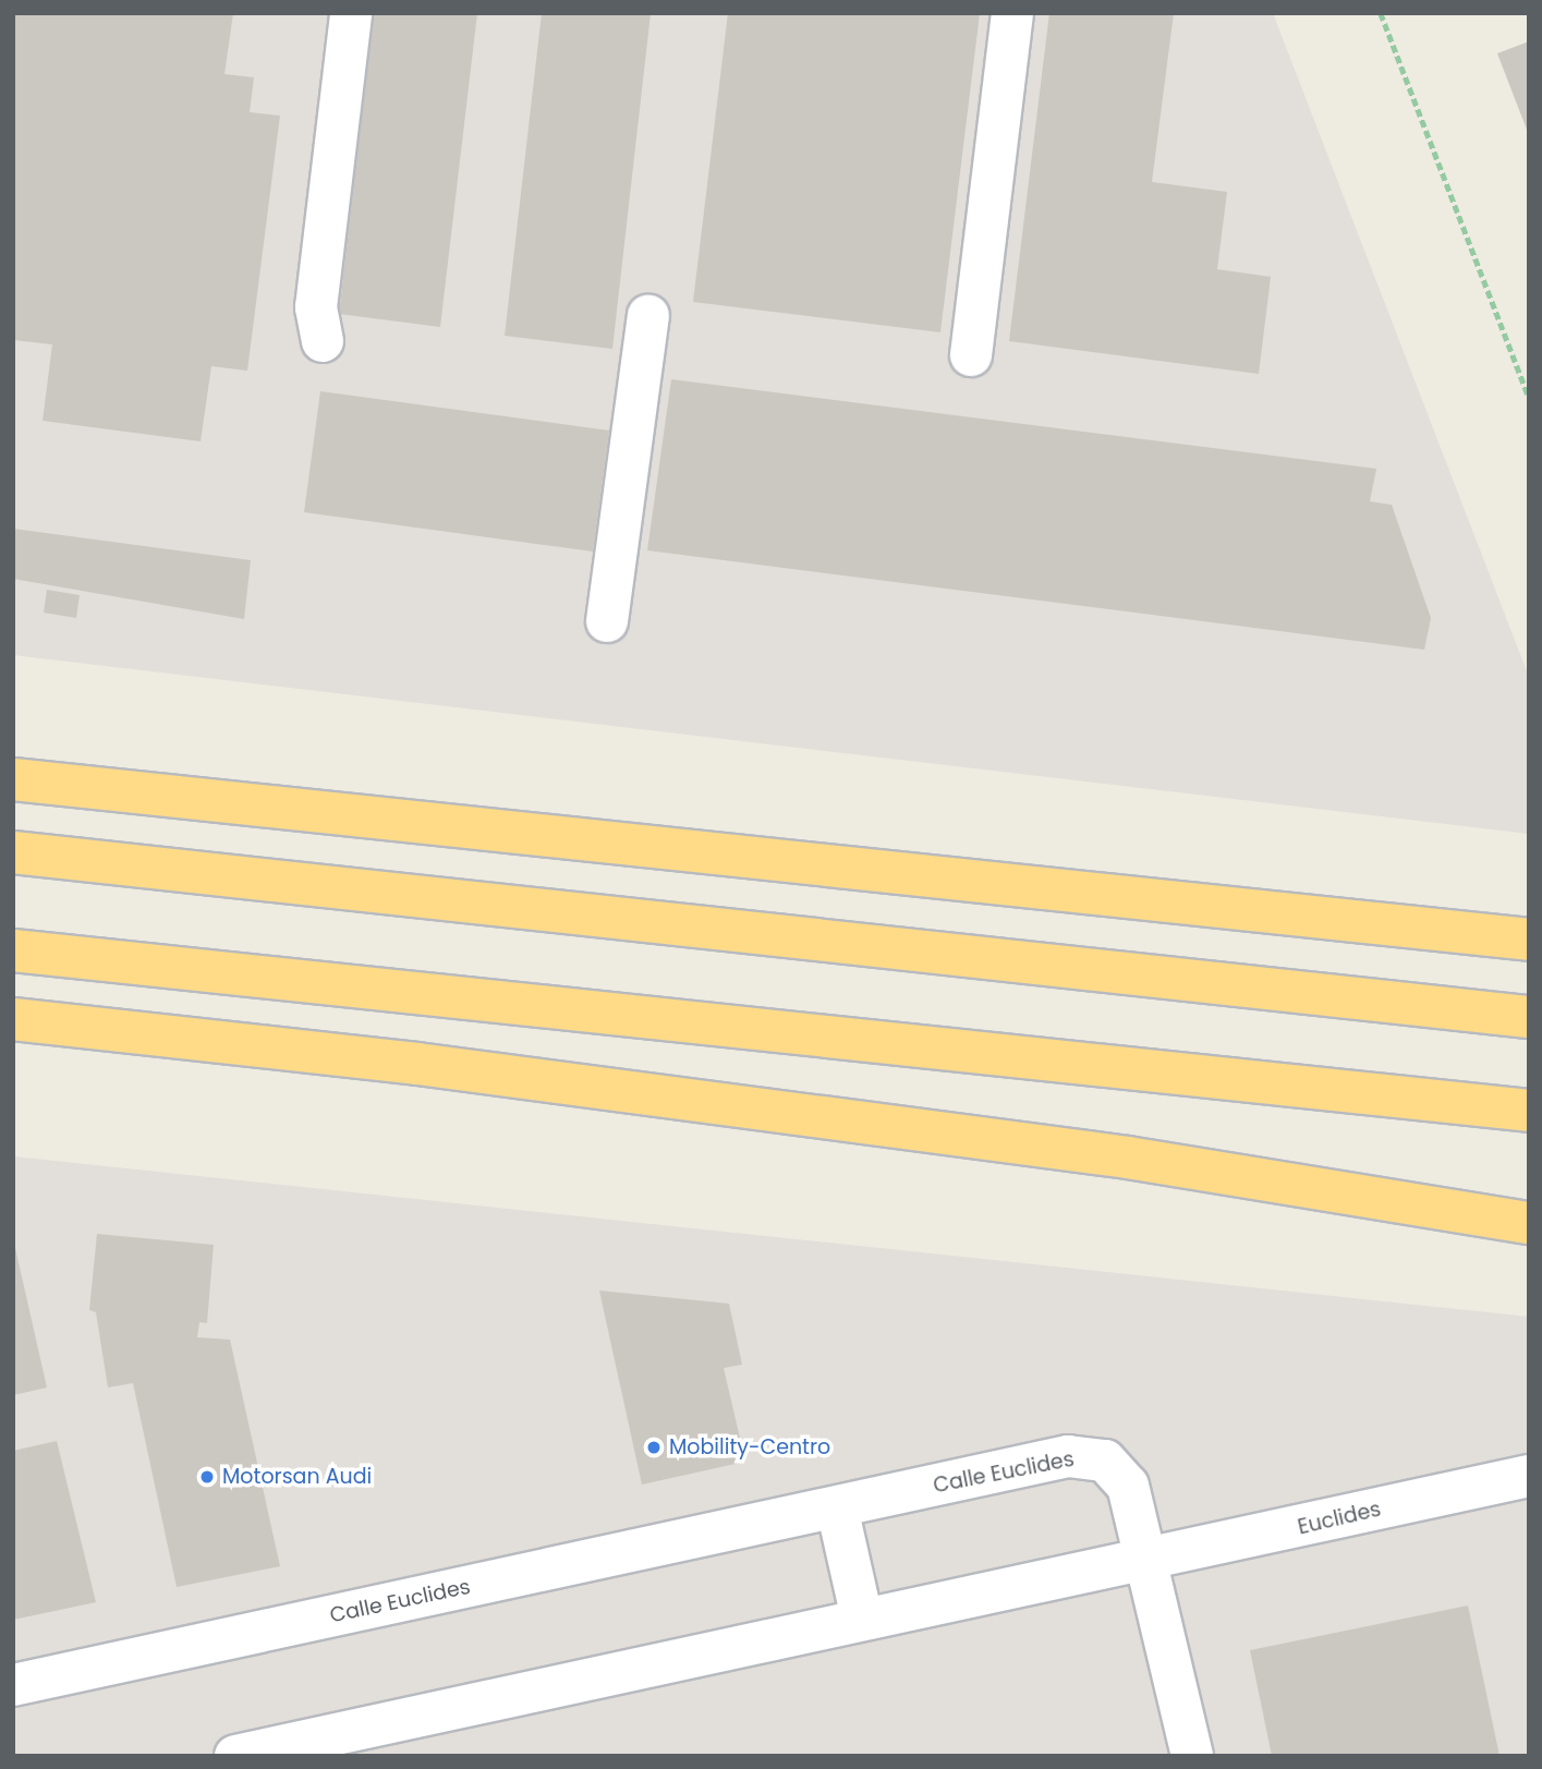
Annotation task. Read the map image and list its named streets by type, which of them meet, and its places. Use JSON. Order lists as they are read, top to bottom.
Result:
{
  "streets": {
    "street": ["Calle Euclides", "Euclides"]
  },
  "crossings": [
    ["Calle Euclides", "Euclides"]
  ],
  "places": ["Mobility-Centro", "Motorsan Audi"]
}
